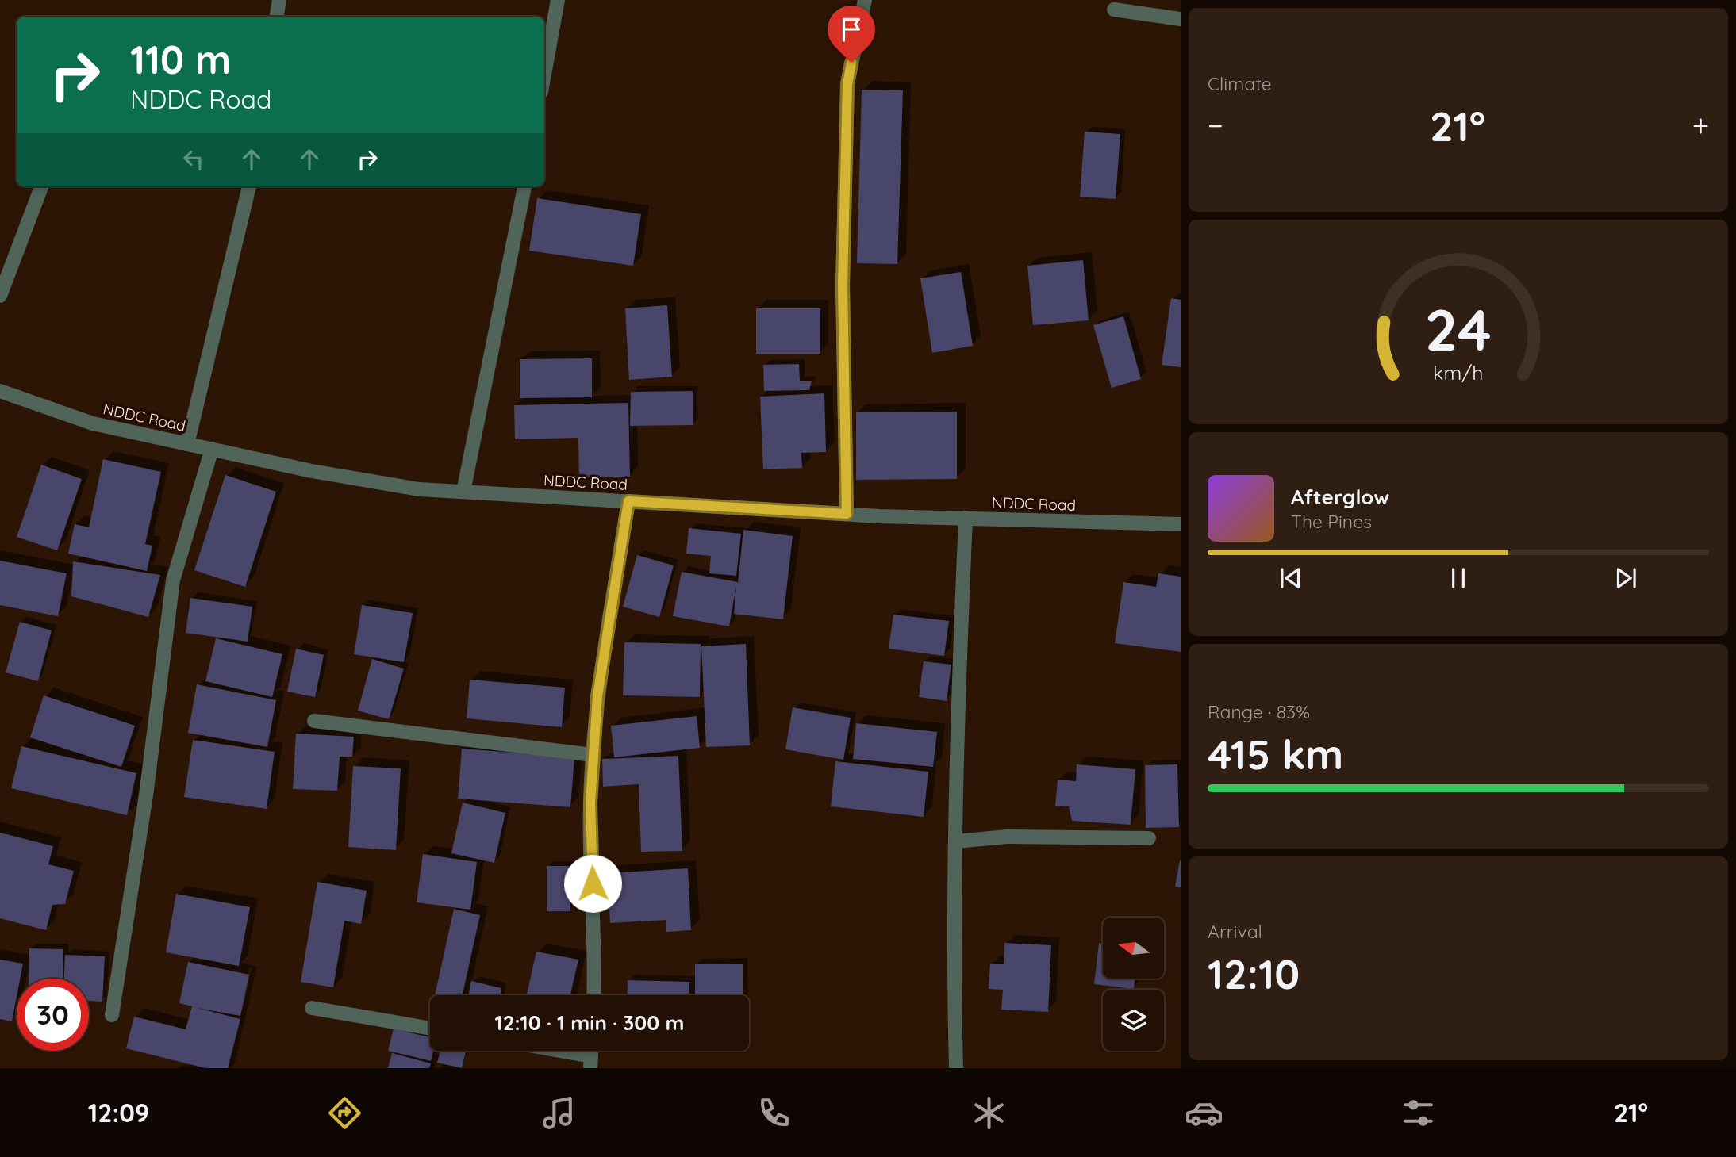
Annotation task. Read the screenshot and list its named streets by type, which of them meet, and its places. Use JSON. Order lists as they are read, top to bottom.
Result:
{
  "streets": {
    "street": ["NDDC Road"]
  },
  "north": "left",
  "page": {
    "tile": [
      "Climate",
      ["Range · 83%", "415 km"],
      ["Arrival", "12:10"]
    ],
    "turn": ["110 m", "NDDC Road"],
    "heat": ["−", "21°", "+"],
    "song": ["Afterglow", "The Pines"],
    "limit": "30",
    "trip": "12:10 · 1 min · 300 m",
    "tabs": ["12:09", "21°"],
    "gauge": ["24", "km/h"]
  }
}
